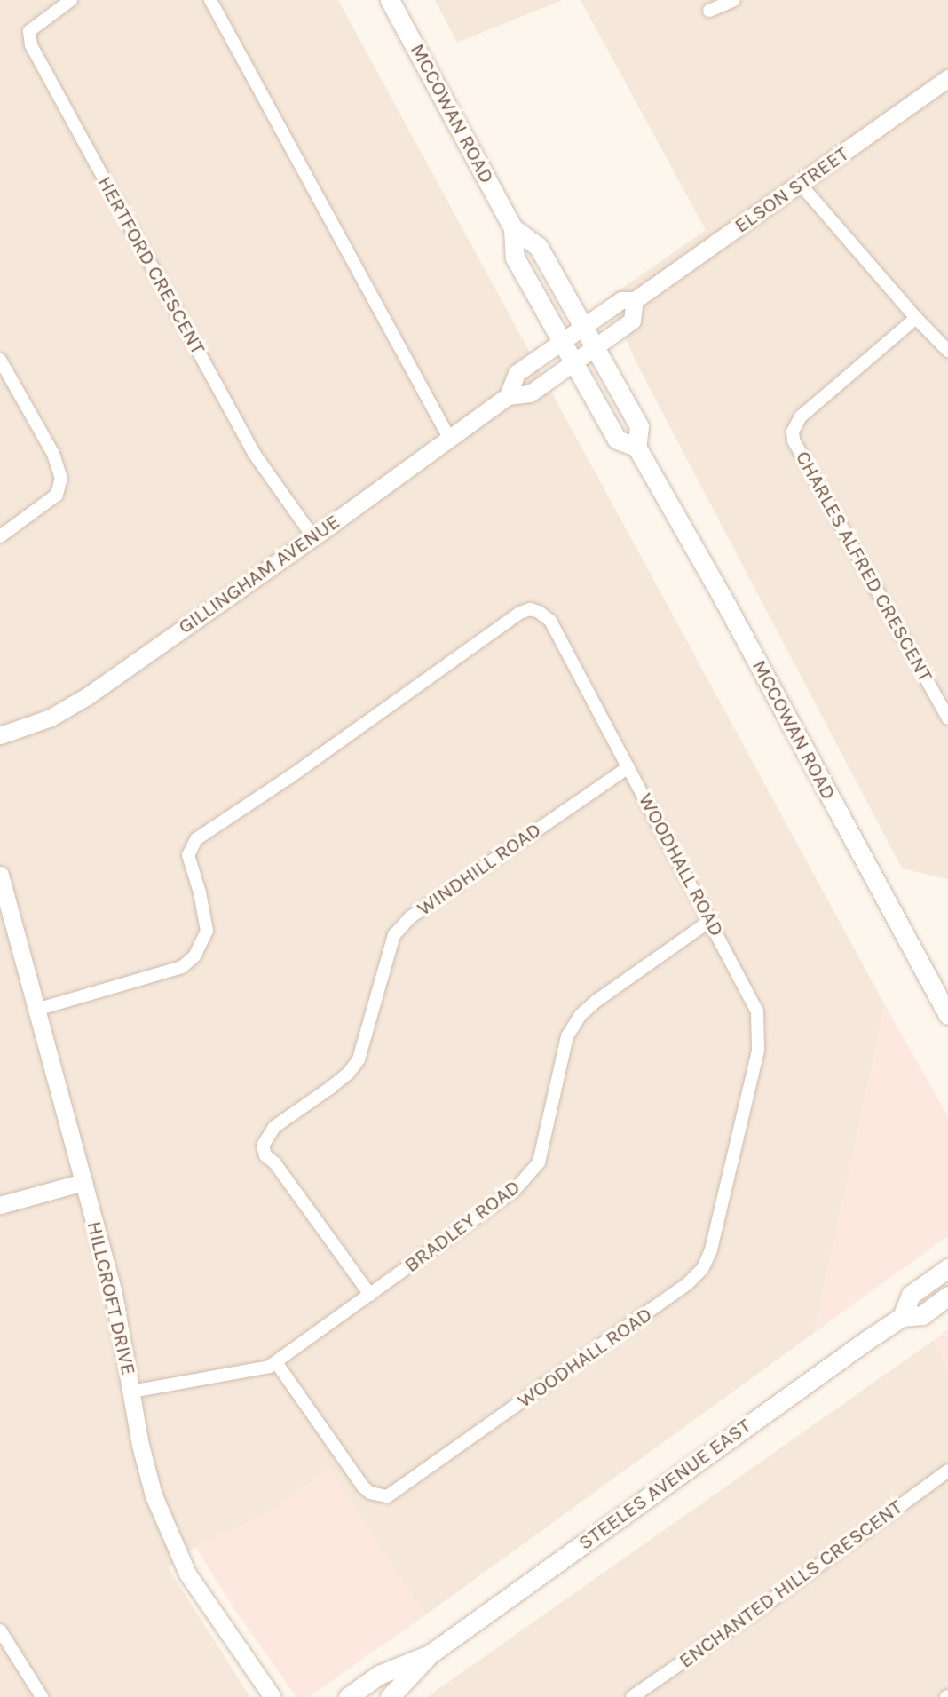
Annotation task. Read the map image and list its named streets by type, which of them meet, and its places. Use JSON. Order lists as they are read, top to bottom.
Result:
{
  "streets": {
    "main road": ["MCCOWAN ROAD", "STEELES AVENUE EAST"],
    "street": [
      "ELSON STREET",
      "HERTFORD CRESCENT",
      "CHARLES ALFRED CRESCENT",
      "GILLINGHAM AVENUE",
      "WOODHALL ROAD",
      "WINDHILL ROAD",
      "BRADLEY ROAD",
      "HILLCROFT DRIVE",
      "ENCHANTED HILLS CRESCENT"
    ]
  },
  "crossings": [
    ["MCCOWAN ROAD", "ELSON STREET"],
    ["MCCOWAN ROAD", "GILLINGHAM AVENUE"],
    ["ELSON STREET", "GILLINGHAM AVENUE"],
    ["HERTFORD CRESCENT", "GILLINGHAM AVENUE"],
    ["WOODHALL ROAD", "WINDHILL ROAD"],
    ["WOODHALL ROAD", "BRADLEY ROAD"],
    ["WOODHALL ROAD", "HILLCROFT DRIVE"],
    ["WINDHILL ROAD", "BRADLEY ROAD"],
    ["BRADLEY ROAD", "HILLCROFT DRIVE"]
  ]
}
